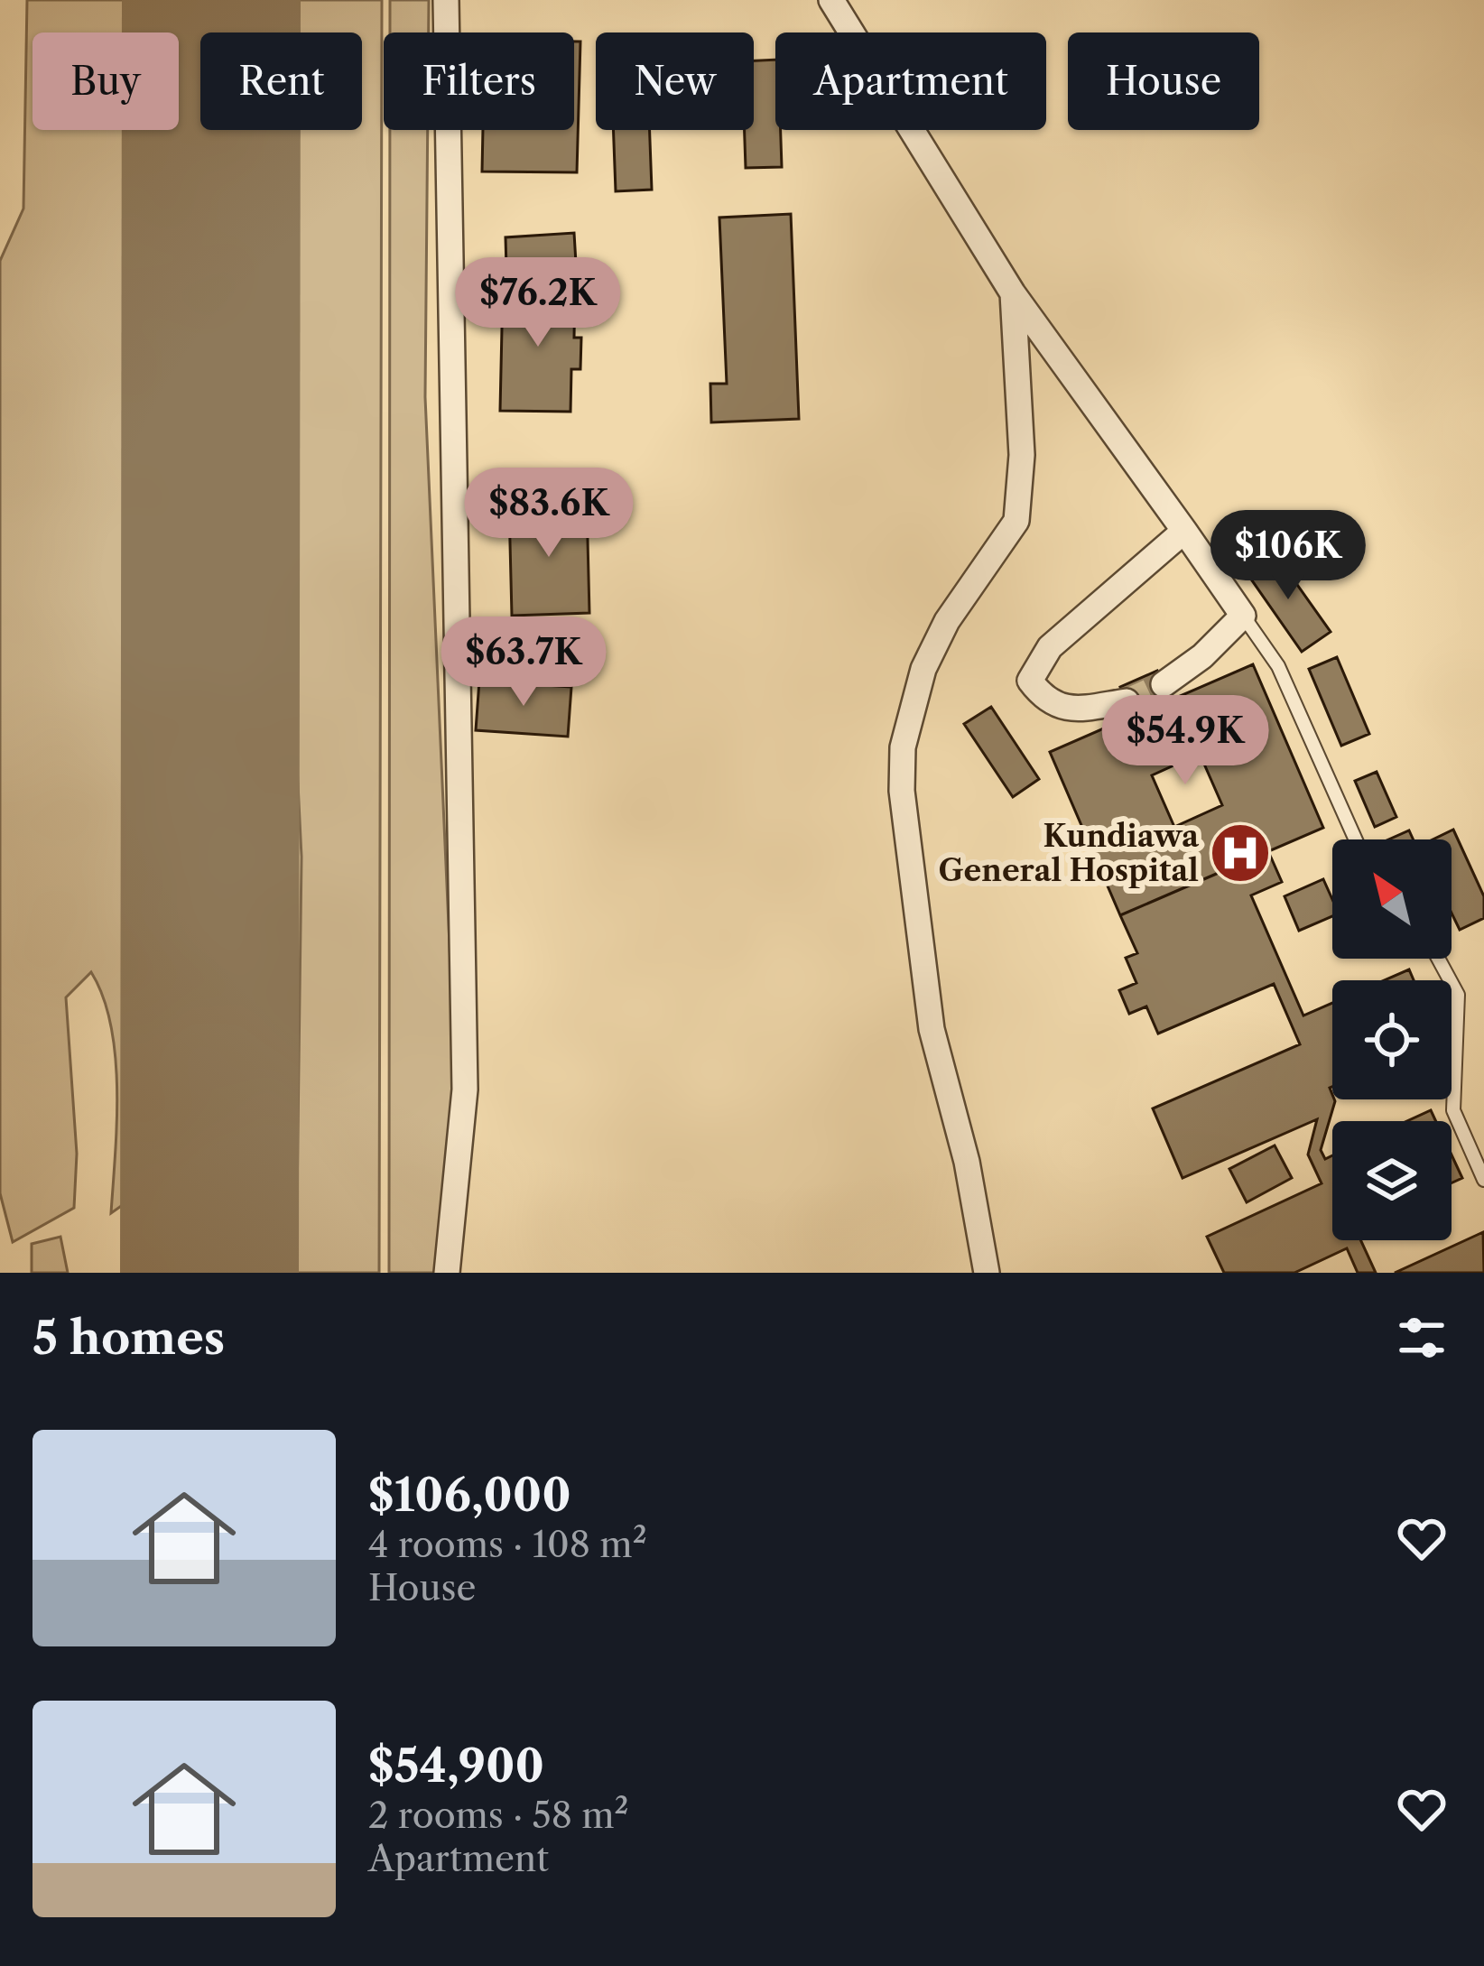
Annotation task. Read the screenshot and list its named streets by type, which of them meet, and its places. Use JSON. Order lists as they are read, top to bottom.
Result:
{
  "places": {
    "hospital": ["Kundiawa General Hospital"]
  },
  "north": "top left",
  "page": {
    "chip": [
      "Buy",
      "Rent",
      "Filters",
      "New",
      "Apartment",
      "House"
    ],
    "price": [
      "$76.2K",
      "$83.6K",
      "$106K",
      "$63.7K",
      "$54.9K"
    ],
    "heading": "5 homes",
    "list": [
      {
        "name": "$106,000",
        "note": "4 rooms · 108 m² · House"
      },
      {
        "name": "$54,900",
        "note": "2 rooms · 58 m² · Apartment"
      }
    ]
  }
}
